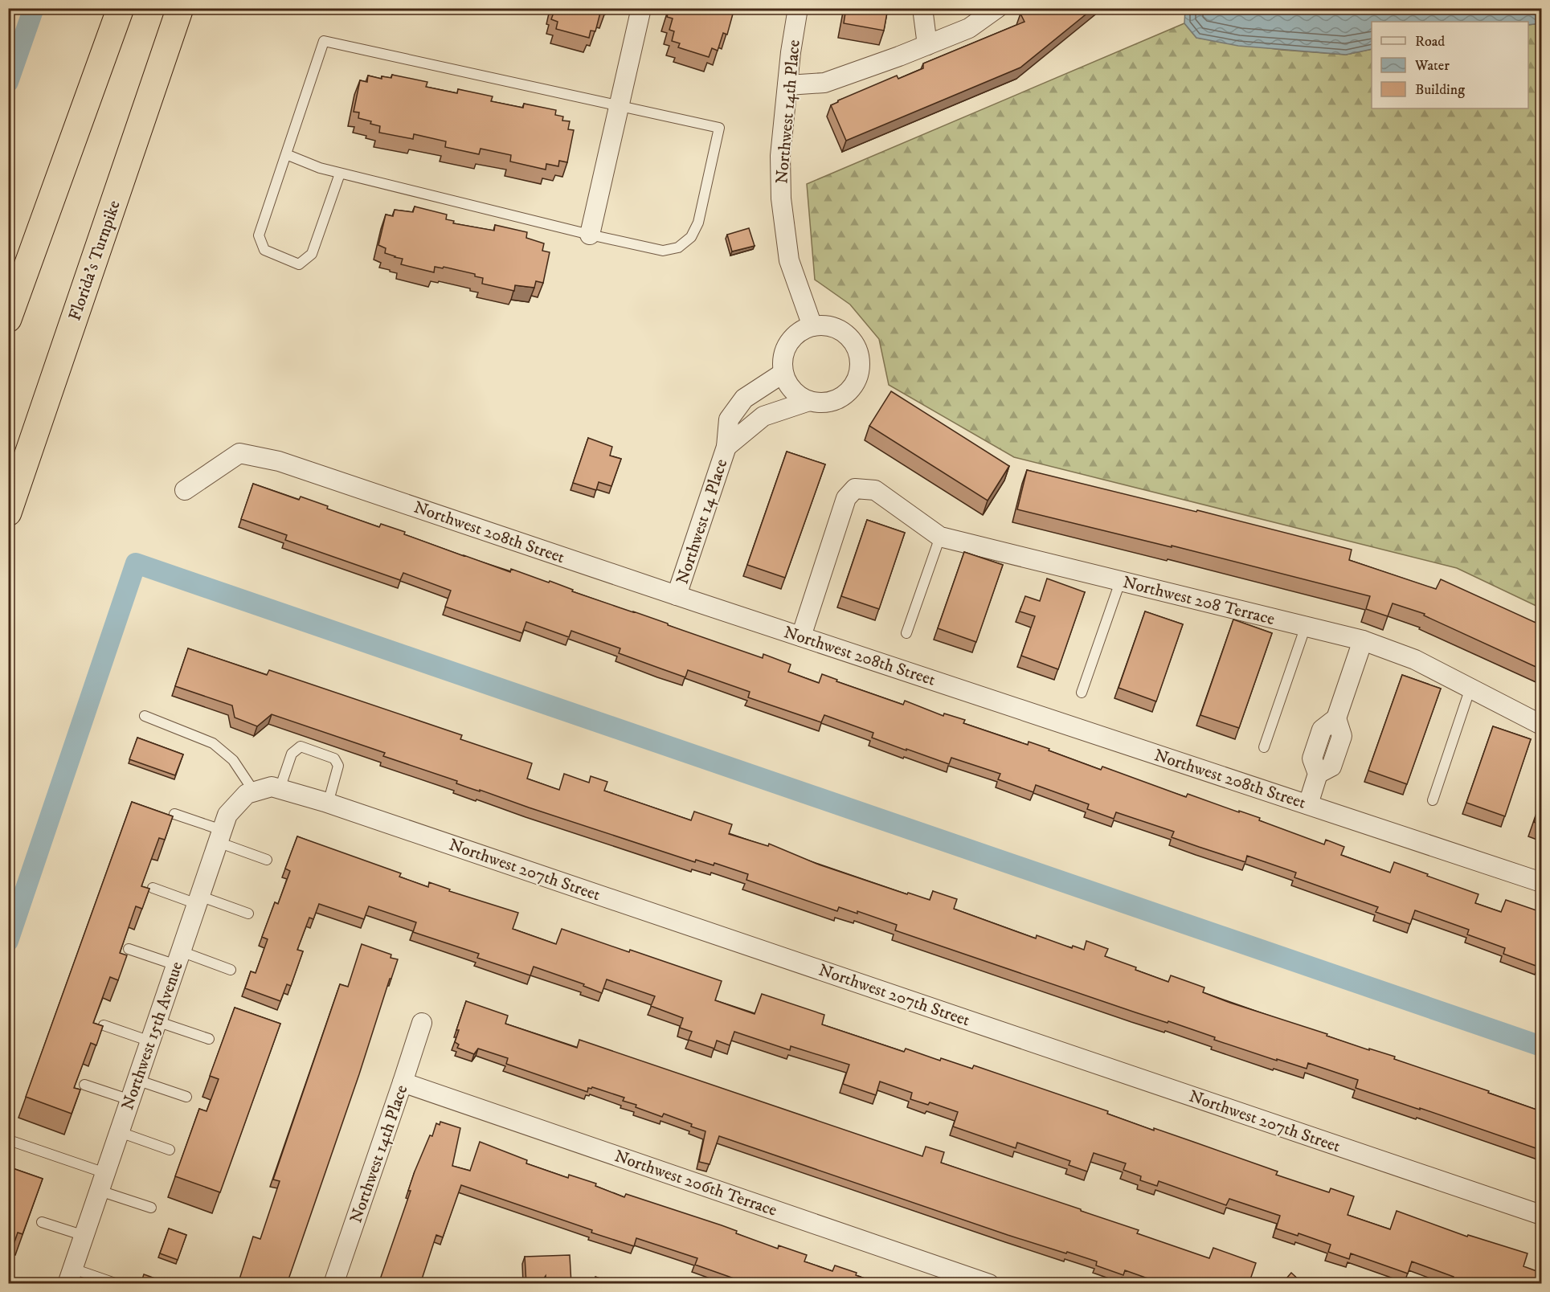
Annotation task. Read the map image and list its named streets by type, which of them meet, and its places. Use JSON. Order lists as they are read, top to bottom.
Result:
{
  "streets": {
    "highway": ["Florida's Turnpike"],
    "street": [
      "Northwest 14th Place",
      "Northwest 14 Place",
      "Northwest 208th Street",
      "Northwest 208 Terrace",
      "Northwest 207th Street",
      "Northwest 15th Avenue",
      "Northwest 206th Terrace"
    ]
  },
  "crossings": [
    ["Northwest 14th Place", "Northwest 206th Terrace"],
    ["Northwest 14 Place", "Northwest 208th Street"],
    ["Northwest 208th Street", "Northwest 208 Terrace"],
    ["Northwest 207th Street", "Northwest 15th Avenue"]
  ],
  "legend": ["Road", "Water", "Building"]
}
